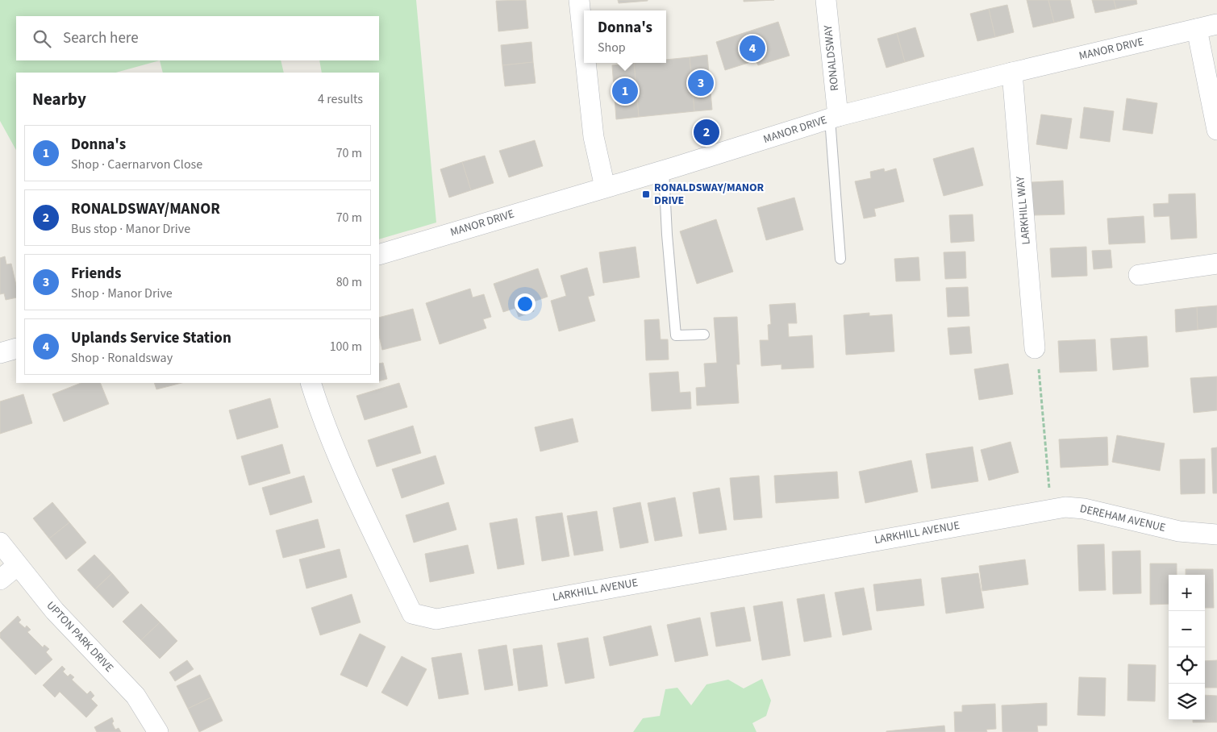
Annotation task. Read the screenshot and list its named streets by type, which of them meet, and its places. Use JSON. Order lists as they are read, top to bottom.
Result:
{
  "streets": {
    "street": [
      "MANOR DRIVE",
      "RONALDSWAY",
      "LARKHILL WAY",
      "DEREHAM AVENUE",
      "LARKHILL AVENUE",
      "UPTON PARK DRIVE"
    ]
  },
  "crossings": [
    ["MANOR DRIVE", "RONALDSWAY"],
    ["MANOR DRIVE", "LARKHILL WAY"],
    ["DEREHAM AVENUE", "LARKHILL AVENUE"]
  ],
  "places": {
    "transit": ["RONALDSWAY/MANOR DRIVE"]
  },
  "page": {
    "popup": ["Donna's", "Shop"],
    "search": "Search here",
    "pins": [
      "4",
      "3",
      "1",
      "2"
    ],
    "heading": ["Nearby", "4 results"],
    "list": [
      {
        "mark": "1",
        "name": "Donna's",
        "note": "Shop · Caernarvon Close",
        "value": "70 m"
      },
      {
        "mark": "2",
        "name": "RONALDSWAY/MANOR",
        "note": "Bus stop · Manor Drive",
        "value": "70 m"
      },
      {
        "mark": "3",
        "name": "Friends",
        "note": "Shop · Manor Drive",
        "value": "80 m"
      },
      {
        "mark": "4",
        "name": "Uplands Service Station",
        "note": "Shop · Ronaldsway",
        "value": "100 m"
      }
    ],
    "map_buttons": ["+", "−"]
  }
}
